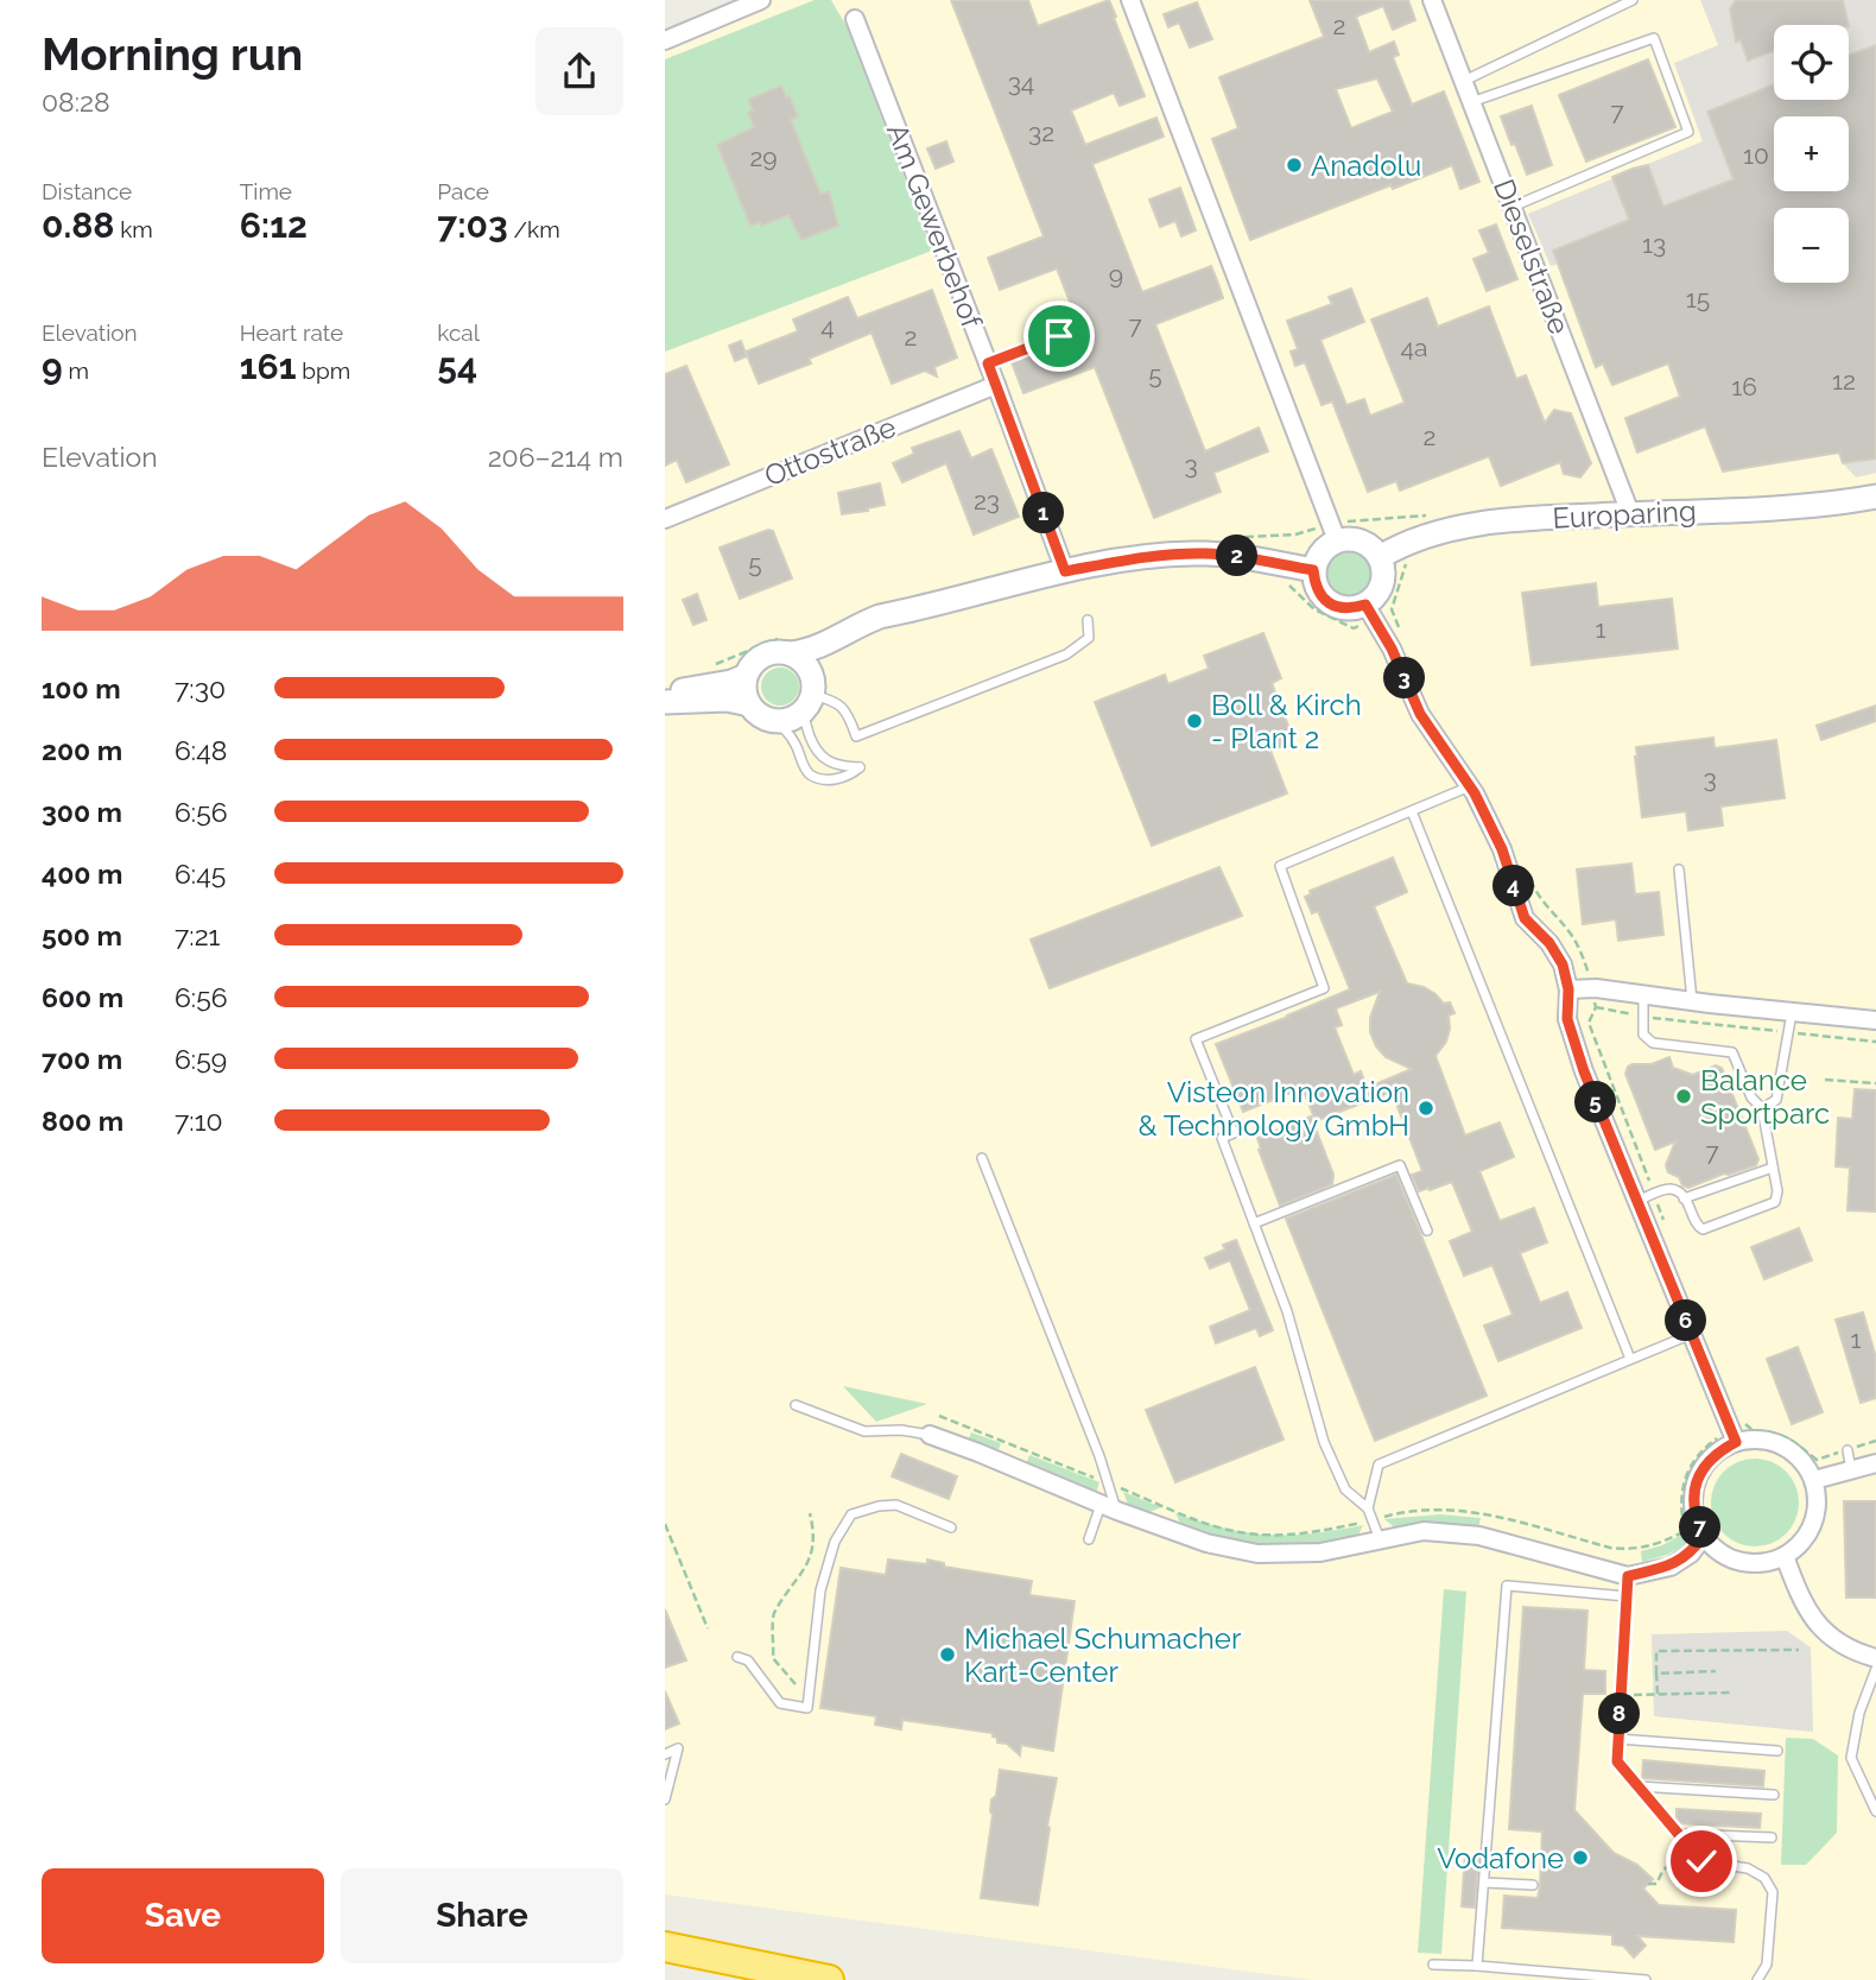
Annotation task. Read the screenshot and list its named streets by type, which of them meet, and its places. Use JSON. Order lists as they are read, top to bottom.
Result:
{
  "streets": {
    "street": [
      "Am Gewerbehof",
      "Dieselstraße",
      "Ottostraße",
      "Europaring"
    ]
  },
  "crossings": [
    ["Am Gewerbehof", "Ottostraße"],
    ["Dieselstraße", "Europaring"]
  ],
  "places": [
    "Anadolu",
    "Boll & Kirch - Plant 2",
    "Balance Sportparc",
    "Visteon Innovation & Technology GmbH",
    "Michael Schumacher Kart-Center",
    "Vodafone"
  ],
  "house_numbers": [
    "2",
    "34",
    "7",
    "32",
    "10",
    "29",
    "13",
    "9",
    "15",
    "7",
    "4",
    "2",
    "4a",
    "5",
    "12",
    "16",
    "2",
    "3",
    "23",
    "5",
    "1",
    "3",
    "7",
    "1"
  ],
  "page": {
    "heading": ["Morning run", "08:28"],
    "map_buttons": ["+", "−"],
    "stats": [
      ["Distance", "0.88 km"],
      ["Time", "6:12"],
      ["Pace", "7:03 /km"],
      ["Elevation", "9 m"],
      ["Heart rate", "161 bpm"],
      ["kcal", "54"]
    ],
    "chart": ["Elevation", "206–214 m"],
    "pins": [
      "1",
      "2",
      "3",
      "4",
      "5",
      "6",
      "7",
      "8"
    ],
    "list": [
      {
        "name": "100 m",
        "note": "7:30"
      },
      {
        "name": "200 m",
        "note": "6:48"
      },
      {
        "name": "300 m",
        "note": "6:56"
      },
      {
        "name": "400 m",
        "note": "6:45"
      },
      {
        "name": "500 m",
        "note": "7:21"
      },
      {
        "name": "600 m",
        "note": "6:56"
      },
      {
        "name": "700 m",
        "note": "6:59"
      },
      {
        "name": "800 m",
        "note": "7:10"
      }
    ],
    "buttons": ["Save", "Share"]
  }
}
